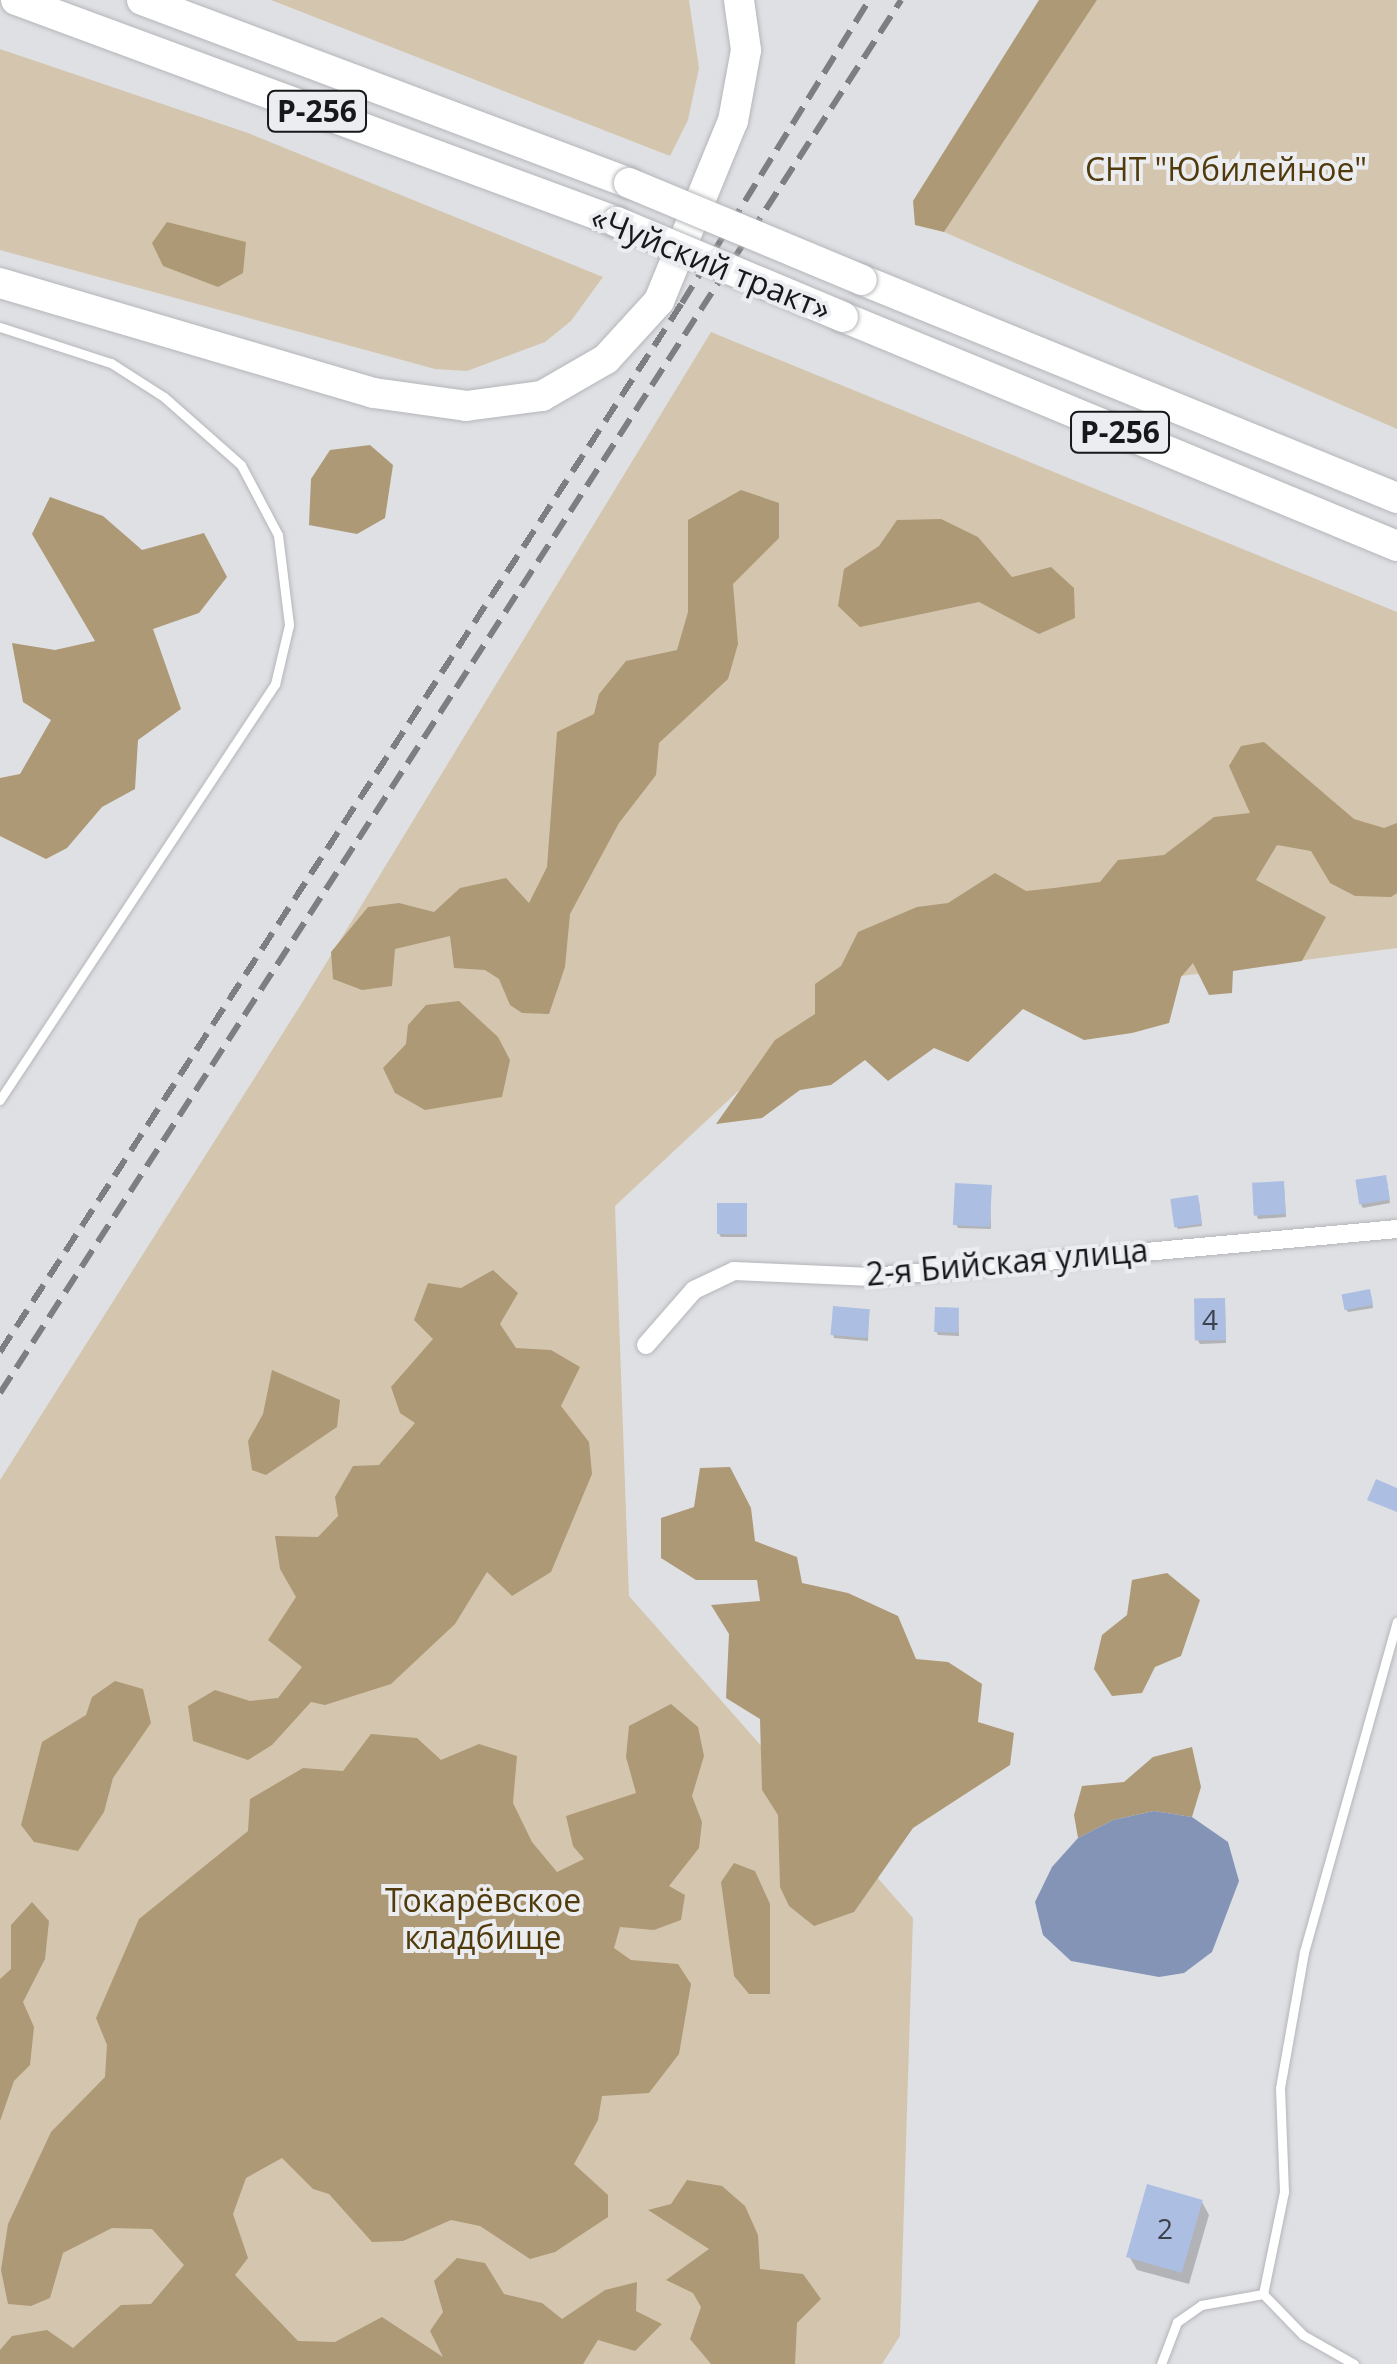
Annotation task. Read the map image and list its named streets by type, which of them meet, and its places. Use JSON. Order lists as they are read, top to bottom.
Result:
{
  "streets": {
    "highway": ["Р-256", "«Чуйский тракт»"],
    "street": ["2-я Бийская улица"]
  },
  "parks": ["СНТ \"Юбилейное\"", "Токарёвское кладбище"],
  "house_numbers": ["4", "2"]
}
